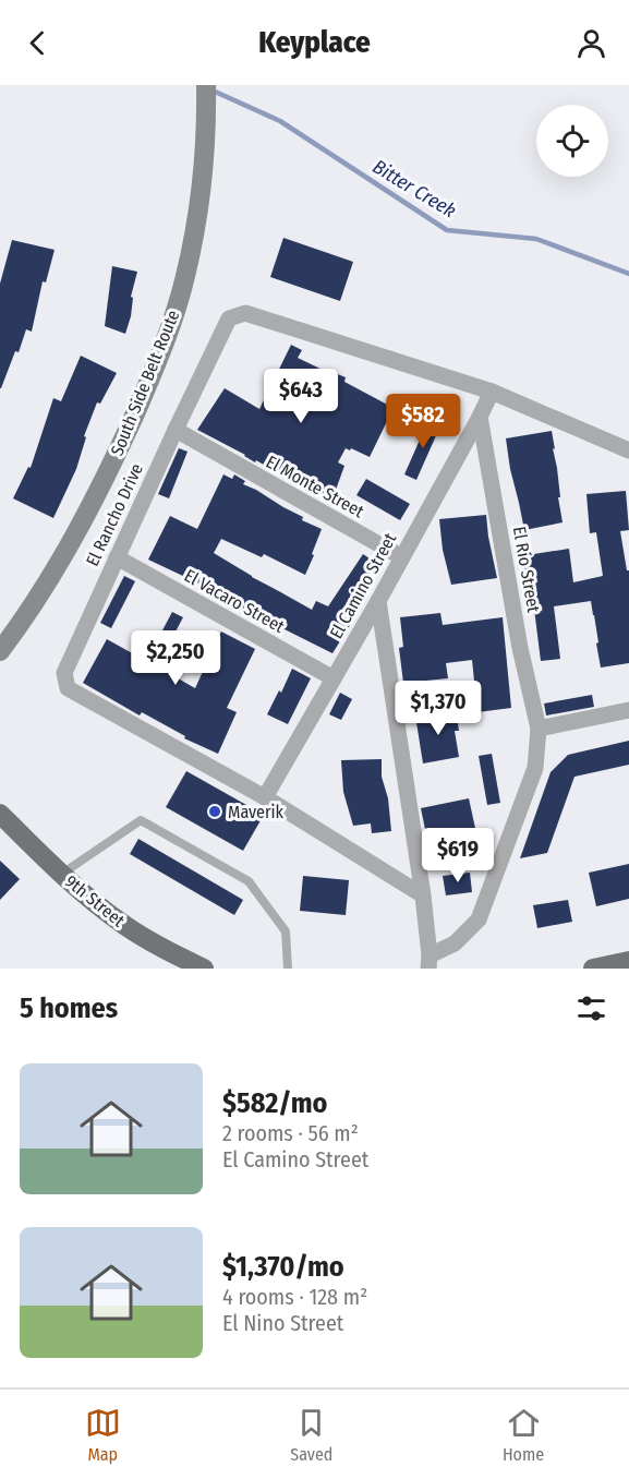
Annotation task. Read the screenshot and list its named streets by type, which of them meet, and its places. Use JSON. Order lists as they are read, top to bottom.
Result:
{
  "streets": {
    "main road": ["South Side Belt Route", "9th Street"],
    "street": [
      "El Monte Street",
      "El Rancho Drive",
      "El Rio Street",
      "El Camino Street",
      "El Vacaro Street"
    ]
  },
  "crossings": [
    ["El Monte Street", "El Rancho Drive"],
    ["El Monte Street", "El Camino Street"],
    ["El Rancho Drive", "El Camino Street"],
    ["El Rancho Drive", "El Vacaro Street"],
    ["El Rio Street", "El Camino Street"],
    ["El Camino Street", "El Vacaro Street"]
  ],
  "water": ["Bitter Creek"],
  "places": ["Maverik"],
  "page": {
    "header": "Keyplace",
    "price": [
      "$643",
      "$582",
      "$2,250",
      "$1,370",
      "$619"
    ],
    "heading": "5 homes",
    "list": [
      {
        "name": "$582/mo",
        "note": "2 rooms · 56 m² · El Camino Street"
      },
      {
        "name": "$1,370/mo",
        "note": "4 rooms · 128 m² · El Nino Street"
      }
    ],
    "tabs": ["Map", "Saved", "Home"]
  }
}
